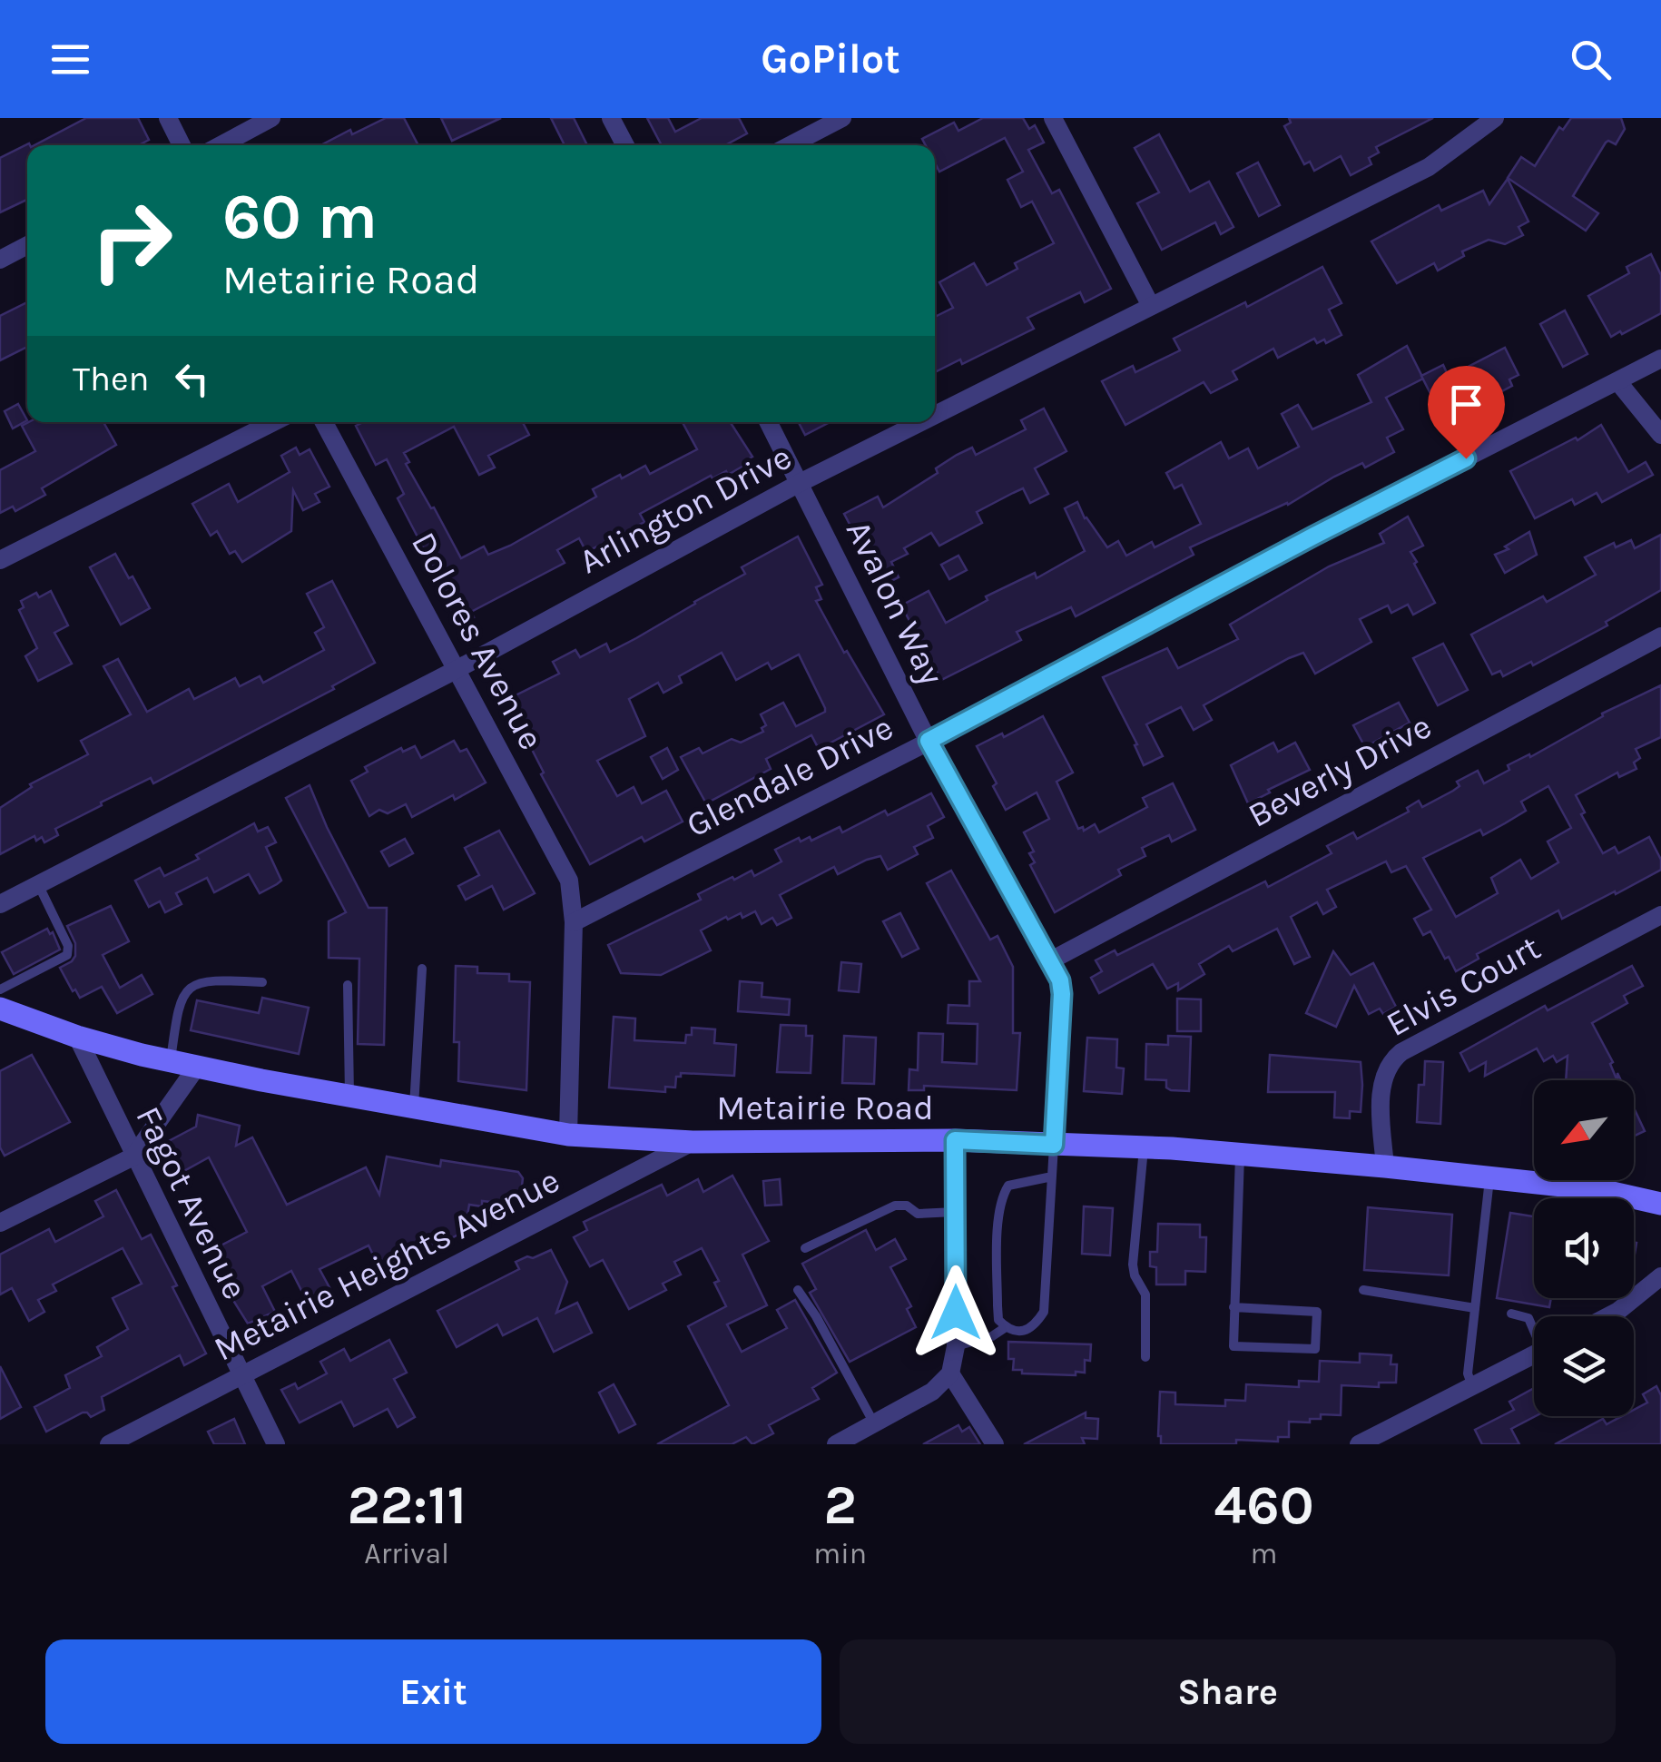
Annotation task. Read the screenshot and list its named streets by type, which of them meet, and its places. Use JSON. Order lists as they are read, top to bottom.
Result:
{
  "streets": {
    "main road": ["Metairie Road"],
    "street": [
      "Arlington Drive",
      "Avalon Way",
      "Dolores Avenue",
      "Beverly Drive",
      "Glendale Drive",
      "Elvis Court",
      "Fagot Avenue",
      "Metairie Heights Avenue"
    ]
  },
  "crossings": [
    ["Arlington Drive", "Avalon Way"],
    ["Arlington Drive", "Dolores Avenue"],
    ["Avalon Way", "Beverly Drive"],
    ["Avalon Way", "Glendale Drive"],
    ["Avalon Way", "Metairie Road"],
    ["Dolores Avenue", "Glendale Drive"],
    ["Elvis Court", "Metairie Road"],
    ["Metairie Road", "Fagot Avenue"],
    ["Metairie Road", "Metairie Heights Avenue"],
    ["Fagot Avenue", "Metairie Heights Avenue"]
  ],
  "north": "bottom left",
  "page": {
    "header": "GoPilot",
    "turn": ["60 m", "Metairie Road"],
    "then": "Then",
    "eta": [
      "22:11",
      "Arrival",
      "2",
      "min",
      "460",
      "m"
    ],
    "buttons": ["Exit", "Share"]
  }
}
